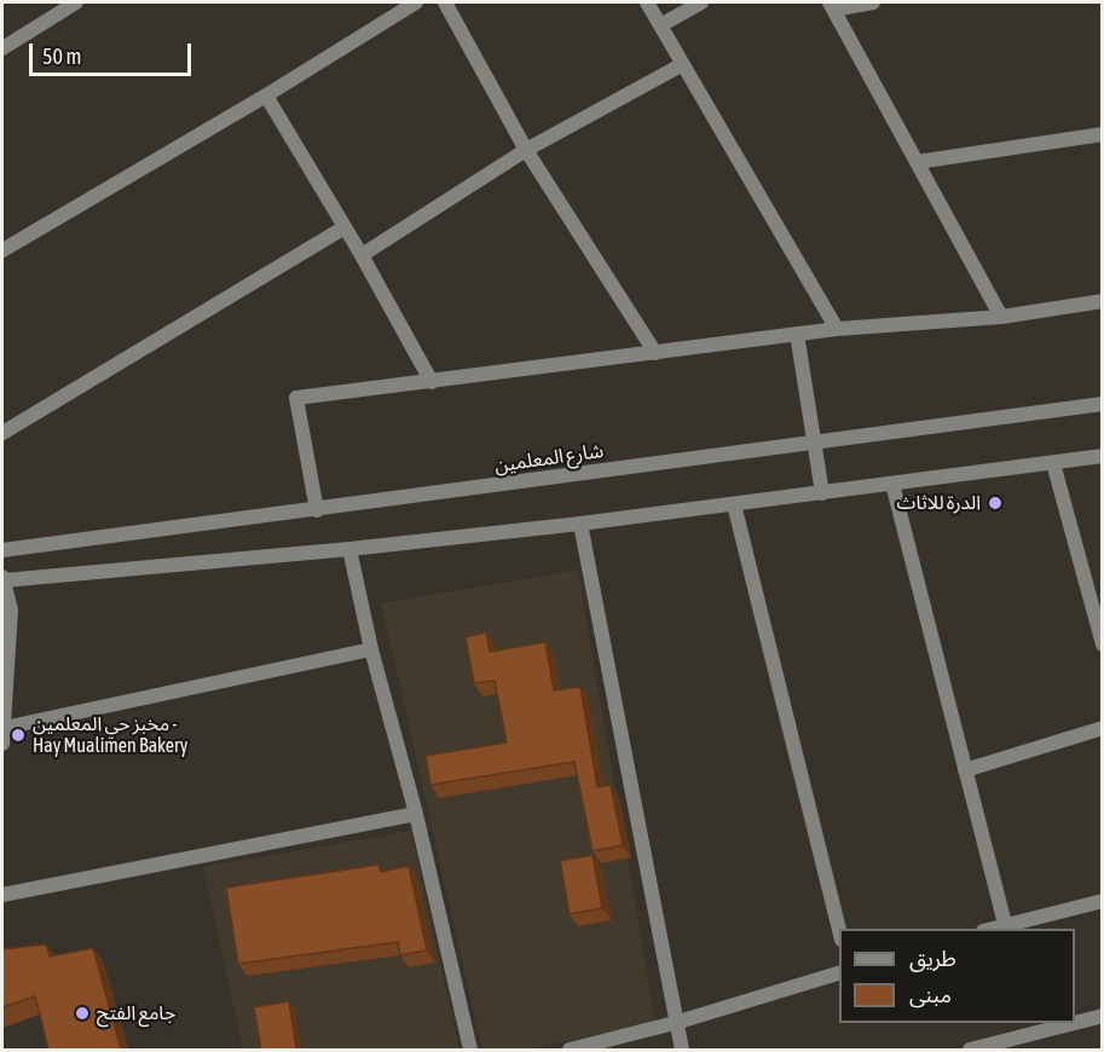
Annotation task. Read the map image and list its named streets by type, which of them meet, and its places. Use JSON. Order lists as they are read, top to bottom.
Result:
{
  "streets": {
    "street": ["شارع المعلمين"]
  },
  "places": ["الدرة للاثاث", "مخبز حي المعلمين - Hay Mualimen Bakery", "جامع الفتح"],
  "legend": ["طريق", "مبنى"],
  "scale_bar": "50 m"
}
